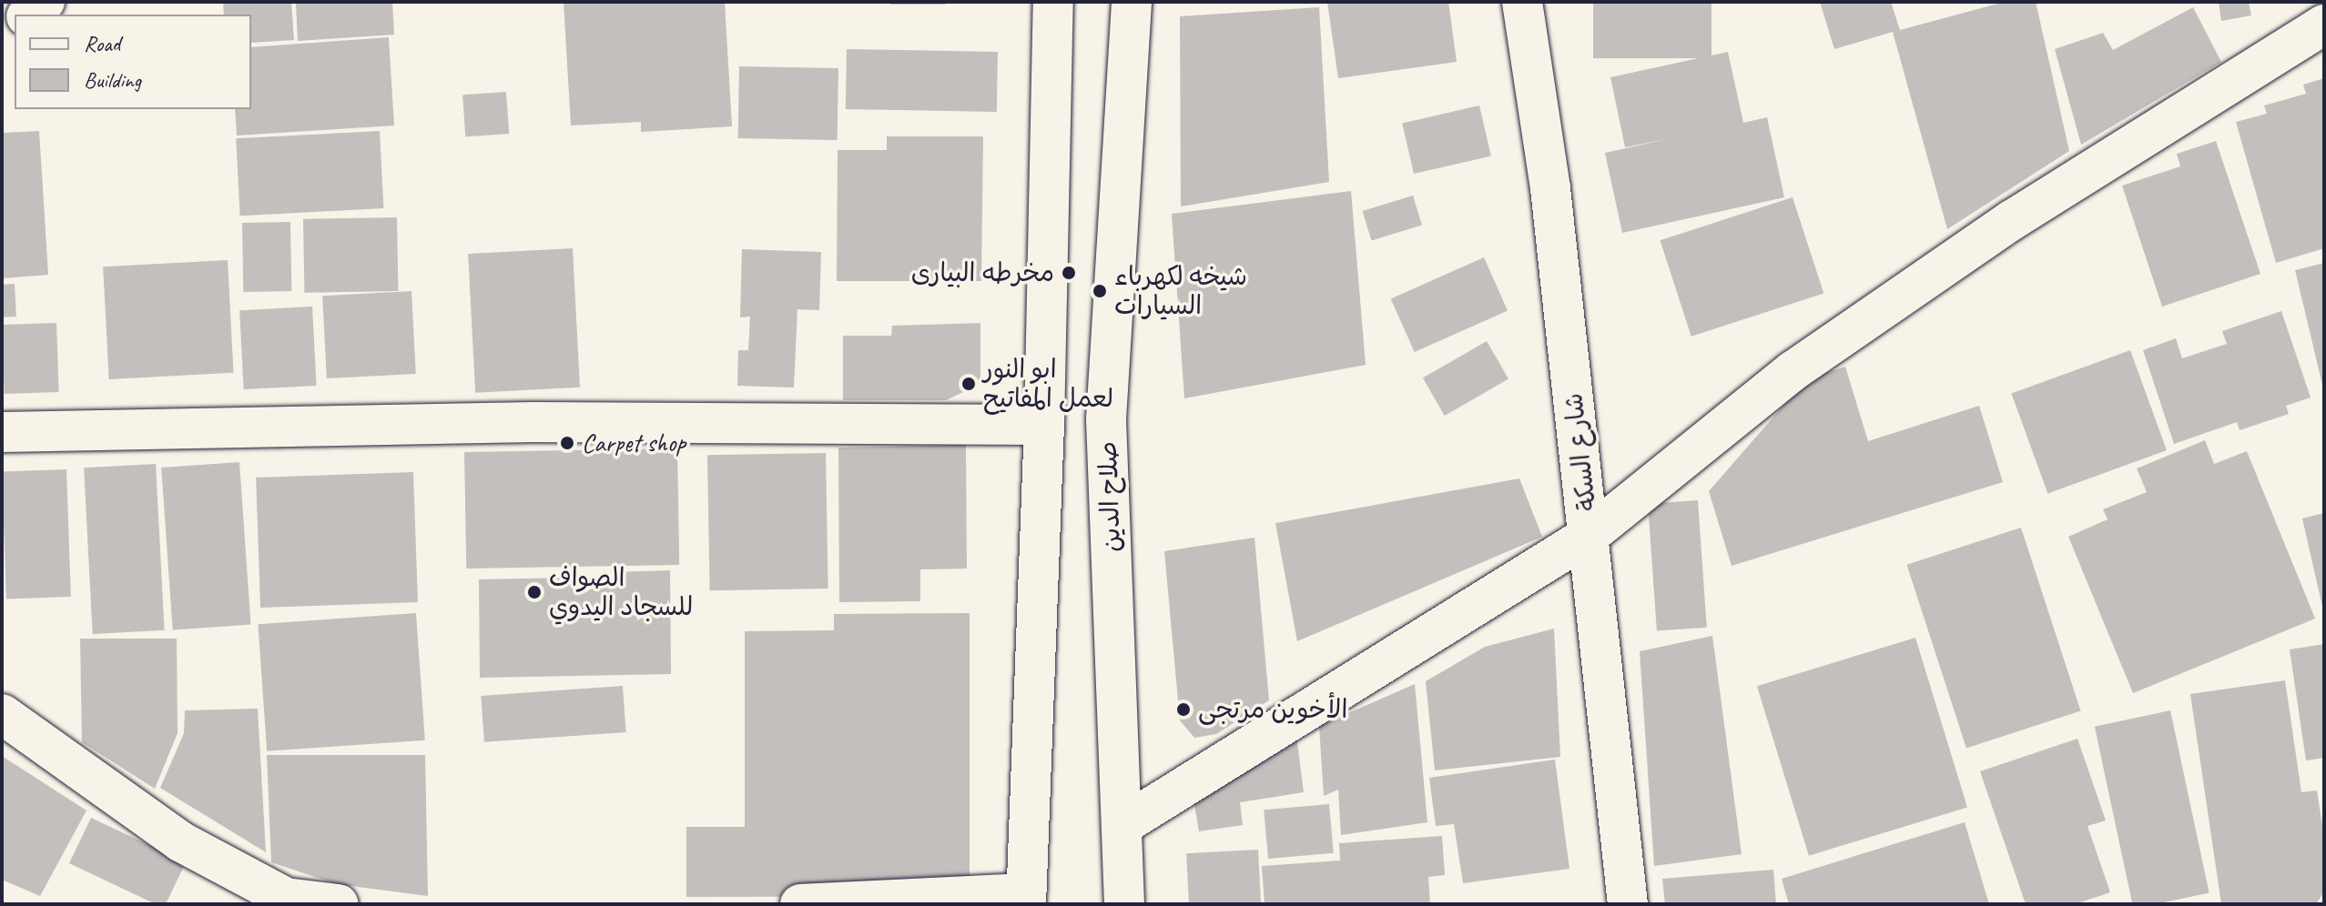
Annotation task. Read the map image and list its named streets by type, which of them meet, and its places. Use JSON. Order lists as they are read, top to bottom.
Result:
{
  "streets": {
    "main road": ["شارع السكة", "صلاح الدين"]
  },
  "places": [
    "مخرطه البيارى",
    "شيخه لكهرباء السيارات",
    "ابو النور لعمل المفاتيح",
    "Carpet shop",
    "الصواف للسجاد اليدوي",
    "الأخوين مرتجى"
  ],
  "legend": ["Road", "Building"]
}
